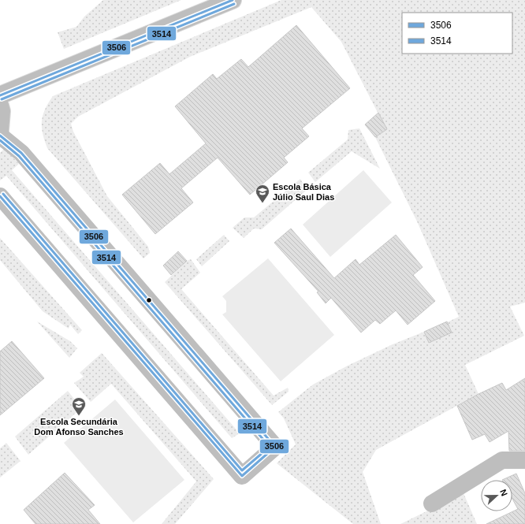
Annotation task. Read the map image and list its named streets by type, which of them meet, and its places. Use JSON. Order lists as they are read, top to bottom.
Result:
{
  "places": {
    "school or university": ["Escola Básica Júlio Saul Dias", "Escola Secundária Dom Afonso Sanches"]
  },
  "lines": ["transit line 3506", "transit line 3514"],
  "legend": ["3506", "3514"],
  "north": "right"
}
